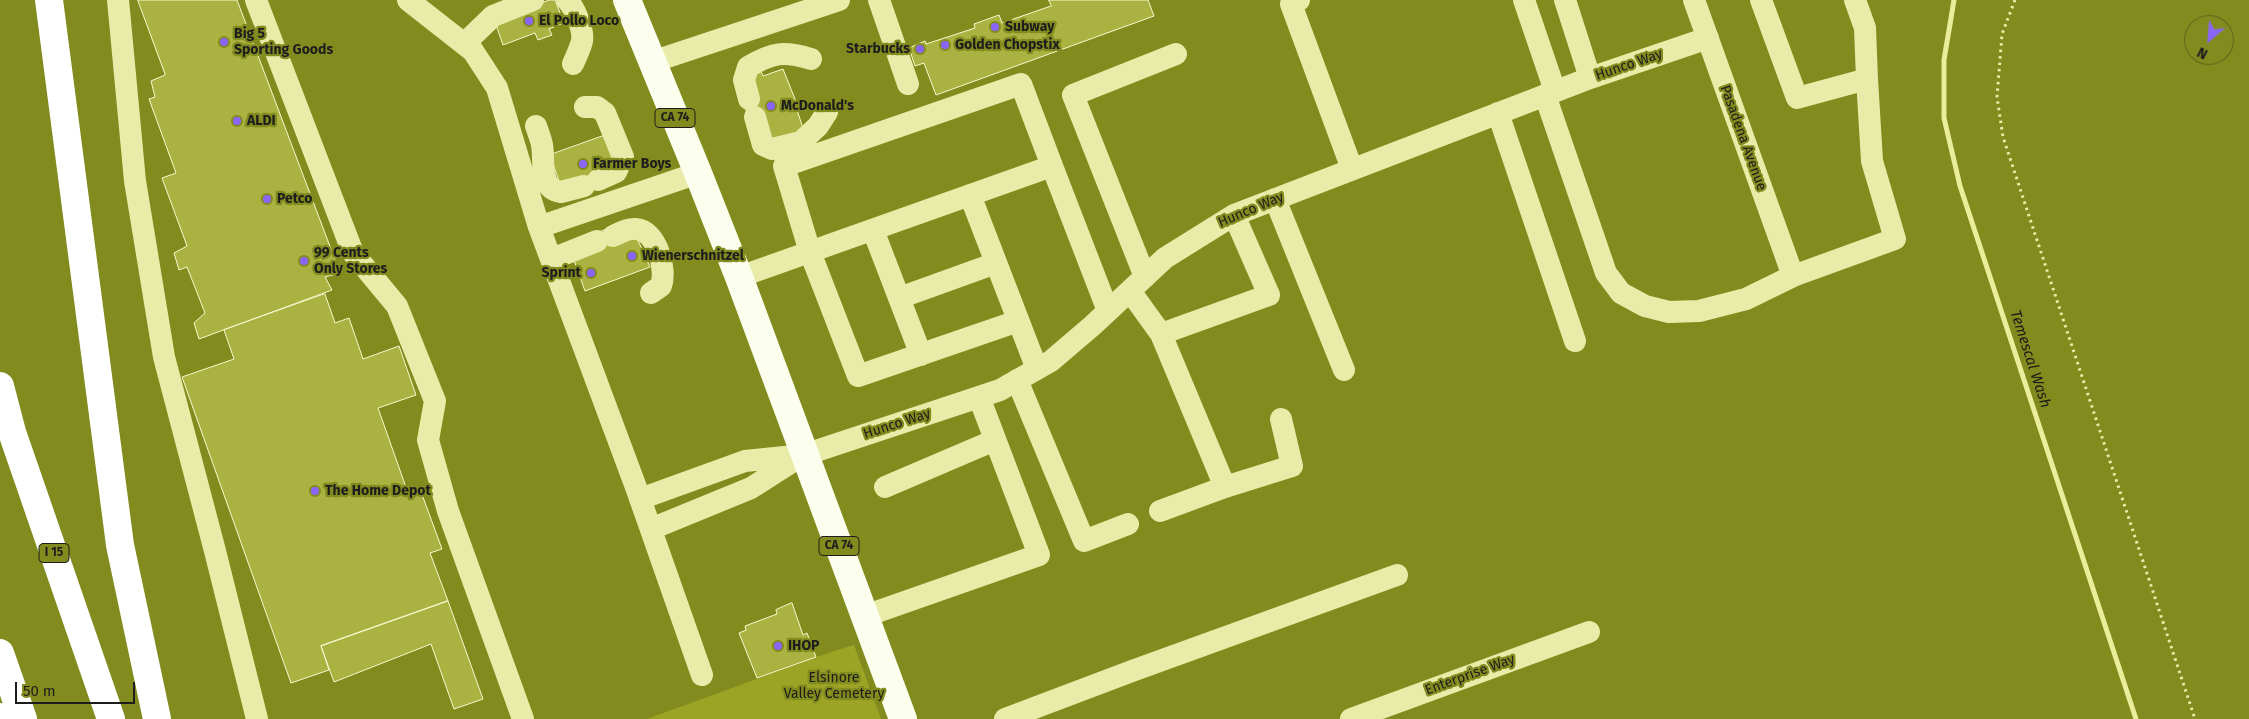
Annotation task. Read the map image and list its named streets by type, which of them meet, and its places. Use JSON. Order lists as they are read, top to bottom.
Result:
{
  "streets": {
    "highway": ["I 15"],
    "main road": ["CA 74"],
    "street": ["Hunco Way", "Pasadena Avenue", "Enterprise Way"]
  },
  "crossings": [
    ["Hunco Way", "CA 74"],
    ["Hunco Way", "Pasadena Avenue"]
  ],
  "water": ["Temescal Wash"],
  "parks": ["Elsinore Valley Cemetery"],
  "places": [
    "El Pollo Loco",
    "Subway",
    "Big 5 Sporting Goods",
    "Golden Chopstix",
    "Starbucks",
    "McDonald's",
    "ALDI",
    "Farmer Boys",
    "Petco",
    "Wienerschnitzel",
    "99 Cents Only Stores",
    "Sprint",
    "The Home Depot",
    "IHOP"
  ],
  "scale_bar": "50 m",
  "north": "bottom left"
}
